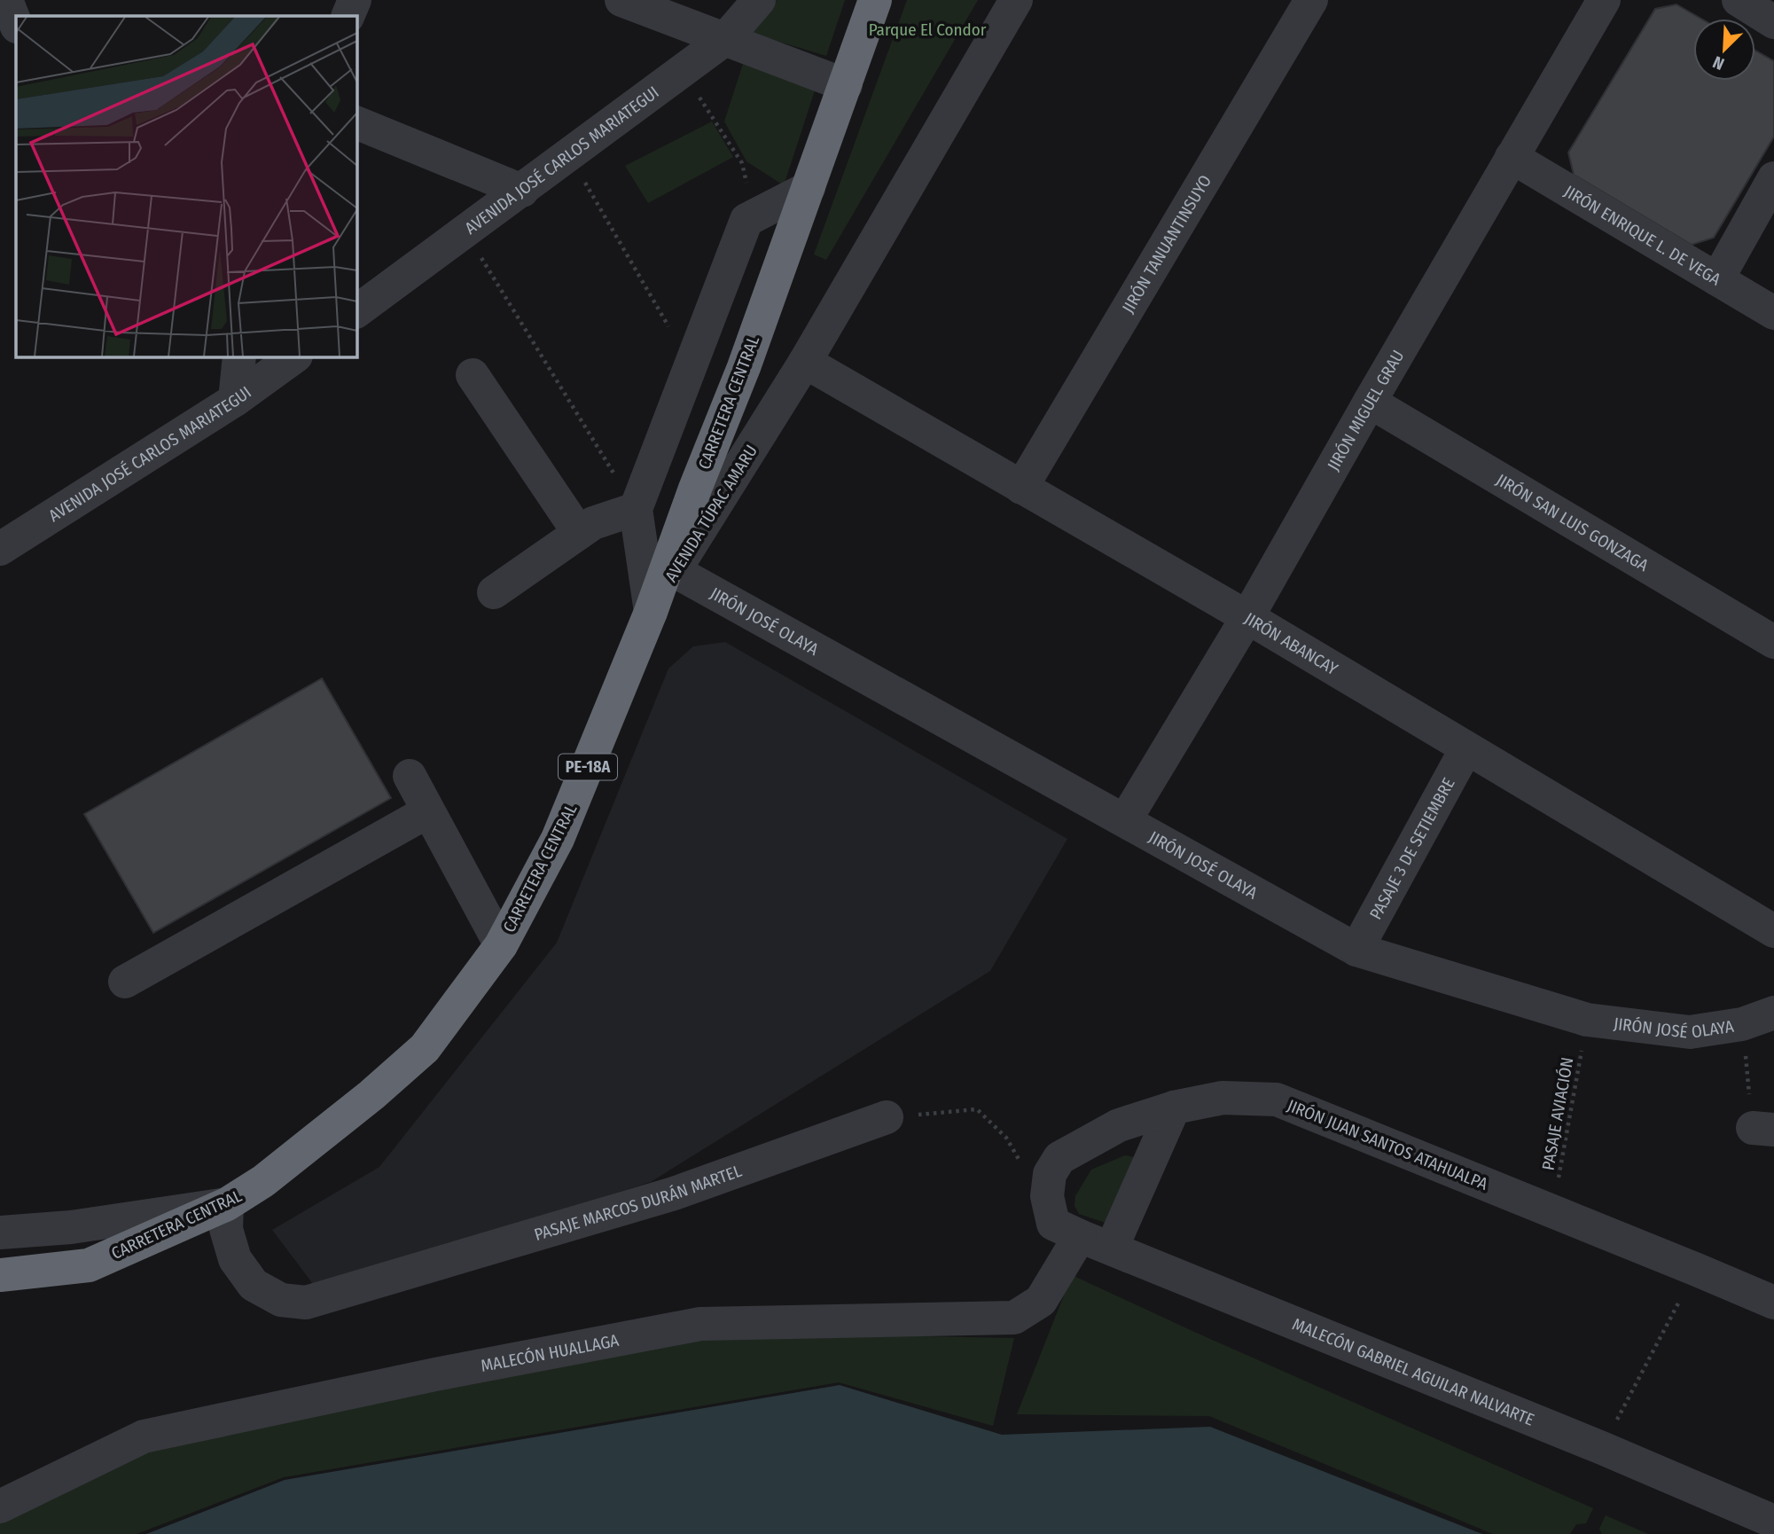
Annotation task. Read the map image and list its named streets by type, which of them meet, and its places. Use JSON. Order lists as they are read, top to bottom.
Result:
{
  "streets": {
    "highway": ["CARRETERA CENTRAL", "PE-18A"],
    "street": [
      "AVENIDA JOSÉ CARLOS MARIATEGUI",
      "JIRÓN ENRIQUE L. DE VEGA",
      "JIRÓN TANUANTINSUYO",
      "JIRÓN MIGUEL GRAU",
      "AVENIDA TÚPAC AMARU",
      "JIRÓN SAN LUIS GONZAGA",
      "JIRÓN JOSÉ OLAYA",
      "JIRÓN ABANCAY",
      "PASAJE 3 DE SETIEMBRE",
      "JIRÓN JUAN SANTOS ATAHUALPA",
      "PASAJE MARCOS DURÁN MARTEL",
      "MALECÓN HUALLAGA",
      "MALECÓN GABRIEL AGUILAR NALVARTE"
    ],
    "path": ["PASAJE AVIACIÓN"]
  },
  "crossings": [
    ["JIRÓN ENRIQUE L. DE VEGA", "JIRÓN MIGUEL GRAU"],
    ["JIRÓN TANUANTINSUYO", "JIRÓN ABANCAY"],
    ["CARRETERA CENTRAL", "AVENIDA TÚPAC AMARU"],
    ["CARRETERA CENTRAL", "PASAJE MARCOS DURÁN MARTEL"],
    ["JIRÓN MIGUEL GRAU", "JIRÓN SAN LUIS GONZAGA"],
    ["JIRÓN MIGUEL GRAU", "JIRÓN JOSÉ OLAYA"],
    ["JIRÓN MIGUEL GRAU", "JIRÓN ABANCAY"],
    ["AVENIDA TÚPAC AMARU", "JIRÓN JOSÉ OLAYA"],
    ["AVENIDA TÚPAC AMARU", "JIRÓN ABANCAY"],
    ["JIRÓN JOSÉ OLAYA", "PASAJE 3 DE SETIEMBRE"],
    ["JIRÓN JOSÉ OLAYA", "PASAJE AVIACIÓN"],
    ["JIRÓN ABANCAY", "PASAJE 3 DE SETIEMBRE"],
    ["PASAJE AVIACIÓN", "JIRÓN JUAN SANTOS ATAHUALPA"],
    ["JIRÓN JUAN SANTOS ATAHUALPA", "MALECÓN HUALLAGA"],
    ["JIRÓN JUAN SANTOS ATAHUALPA", "MALECÓN GABRIEL AGUILAR NALVARTE"],
    ["MALECÓN HUALLAGA", "MALECÓN GABRIEL AGUILAR NALVARTE"]
  ],
  "parks": ["Parque El Condor"],
  "north": "bottom left"
}
